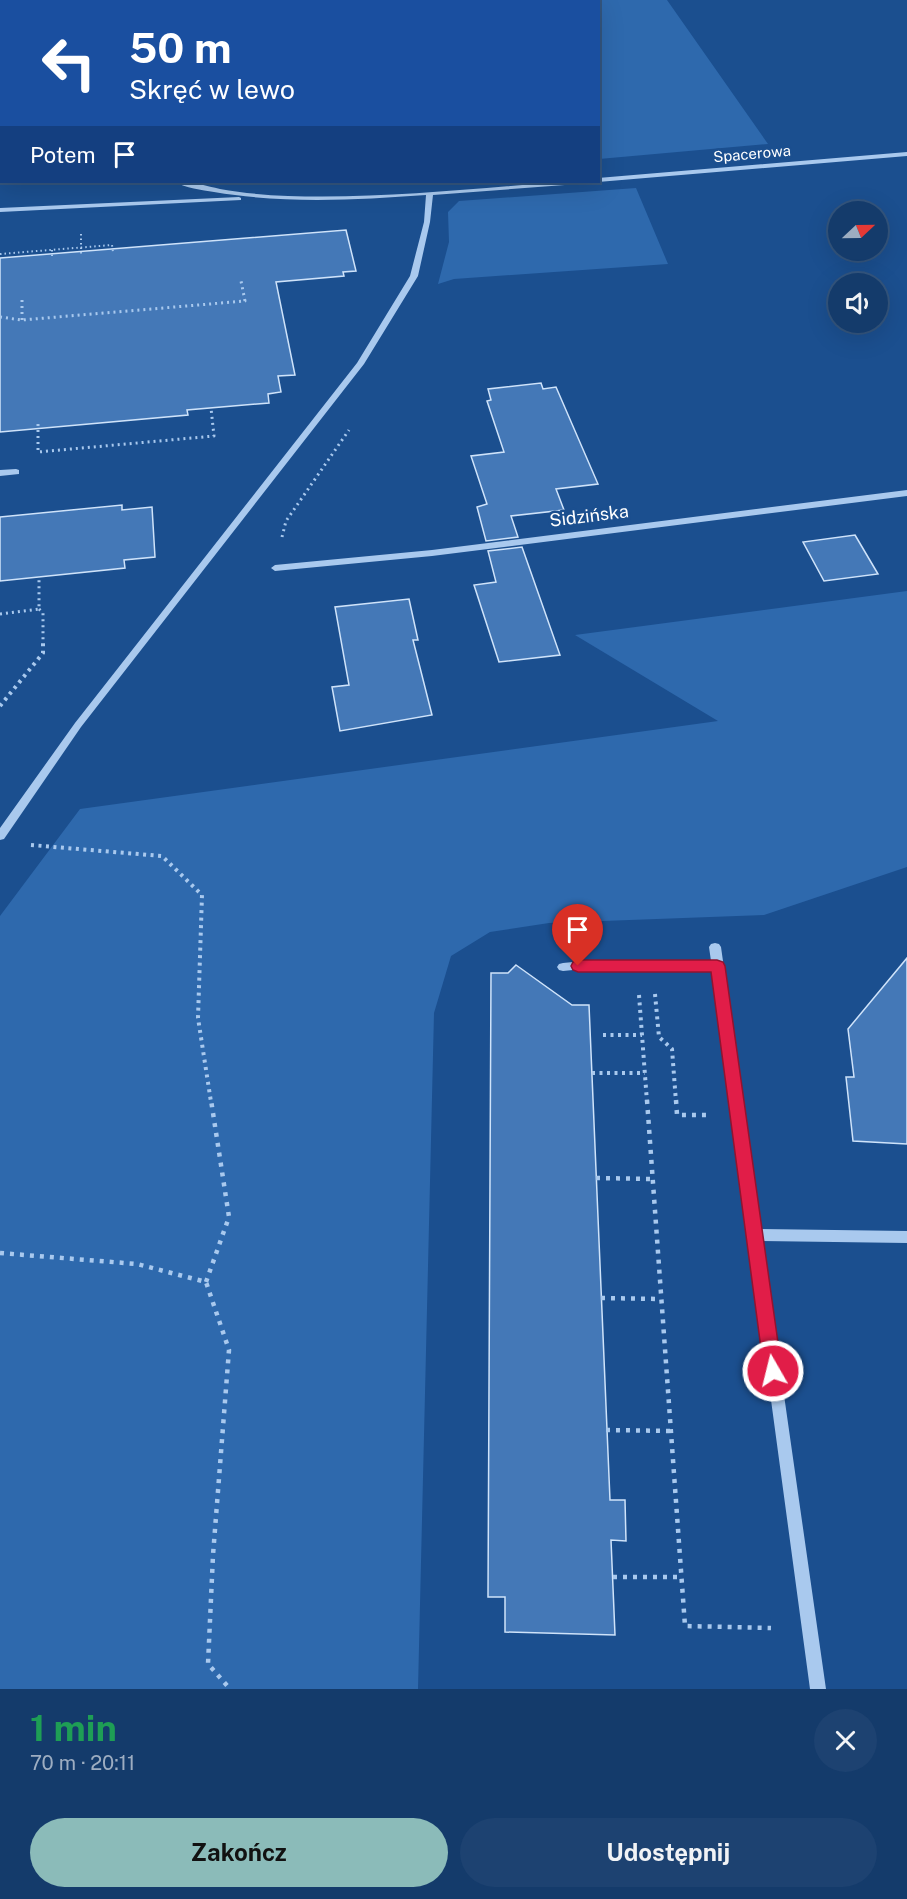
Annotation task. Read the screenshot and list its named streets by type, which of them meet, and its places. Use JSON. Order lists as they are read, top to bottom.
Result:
{
  "streets": {
    "street": ["Spacerowa", "Sidzińska"]
  },
  "north": "right",
  "page": {
    "turn": ["50 m", "Skręć w lewo"],
    "then": "Potem",
    "heading": ["1 min", "70 m · 20:11"],
    "buttons": ["Zakończ", "Udostępnij"]
  }
}
